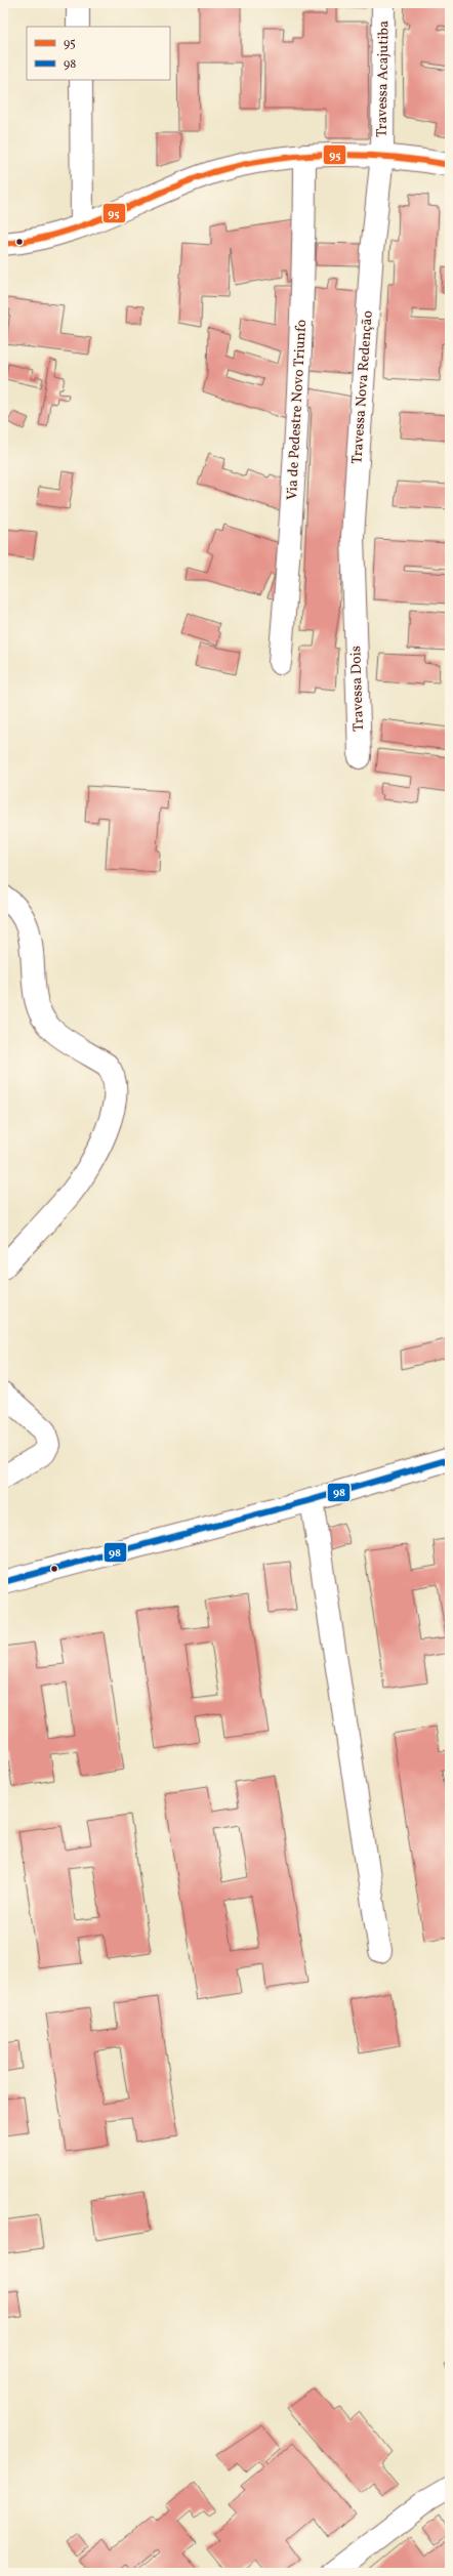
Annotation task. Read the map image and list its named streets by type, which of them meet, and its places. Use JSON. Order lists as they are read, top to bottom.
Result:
{
  "streets": {
    "street": [
      "Travessa Acajutiba",
      "Travessa Nova Redenção",
      "Via de Pedestre Novo Triunfo",
      "Travessa Dois"
    ]
  },
  "crossings": [
    ["Travessa Acajutiba", "Travessa Nova Redenção"],
    ["Travessa Nova Redenção", "Travessa Dois"]
  ],
  "lines": ["transit line 95", "transit line 98"],
  "legend": ["95", "98"]
}
